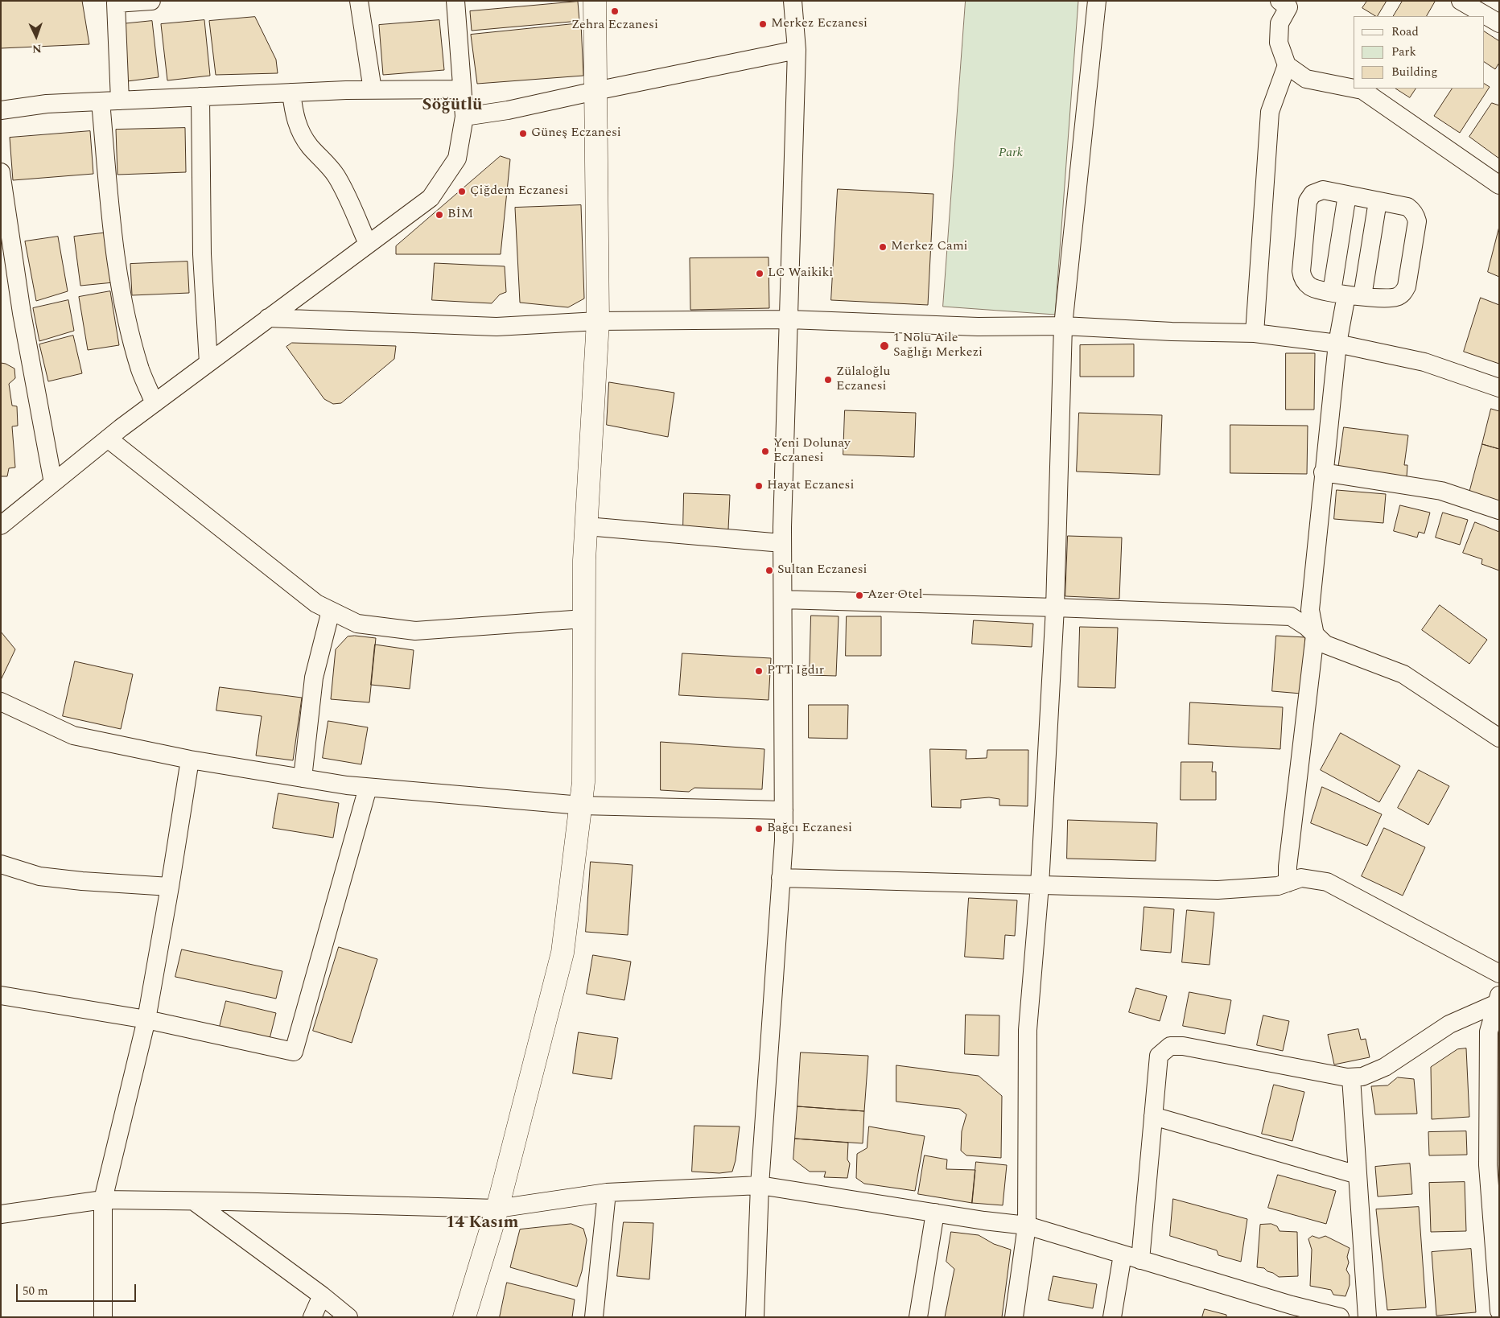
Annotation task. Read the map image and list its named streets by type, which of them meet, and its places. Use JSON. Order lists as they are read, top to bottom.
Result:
{
  "districts": ["Söğütlü", "14 Kasım"],
  "parks": ["Park"],
  "places": [
    "Zehra Eczanesi",
    "Merkez Eczanesi",
    "Güneş Eczanesi",
    "Çiğdem Eczanesi",
    "BİM",
    "Merkez Cami",
    "LC Waikiki",
    "1 Nolu Aile Sağlığı Merkezi",
    "Zülaloğlu Eczanesi",
    "Yeni Dolunay Eczanesi",
    "Hayat Eczanesi",
    "Sultan Eczanesi",
    "Azer Otel",
    "PTT Iğdır",
    "Bağcı Eczanesi"
  ],
  "legend": ["Road", "Park", "Building"],
  "scale_bar": "50 m",
  "north": "bottom"
}
